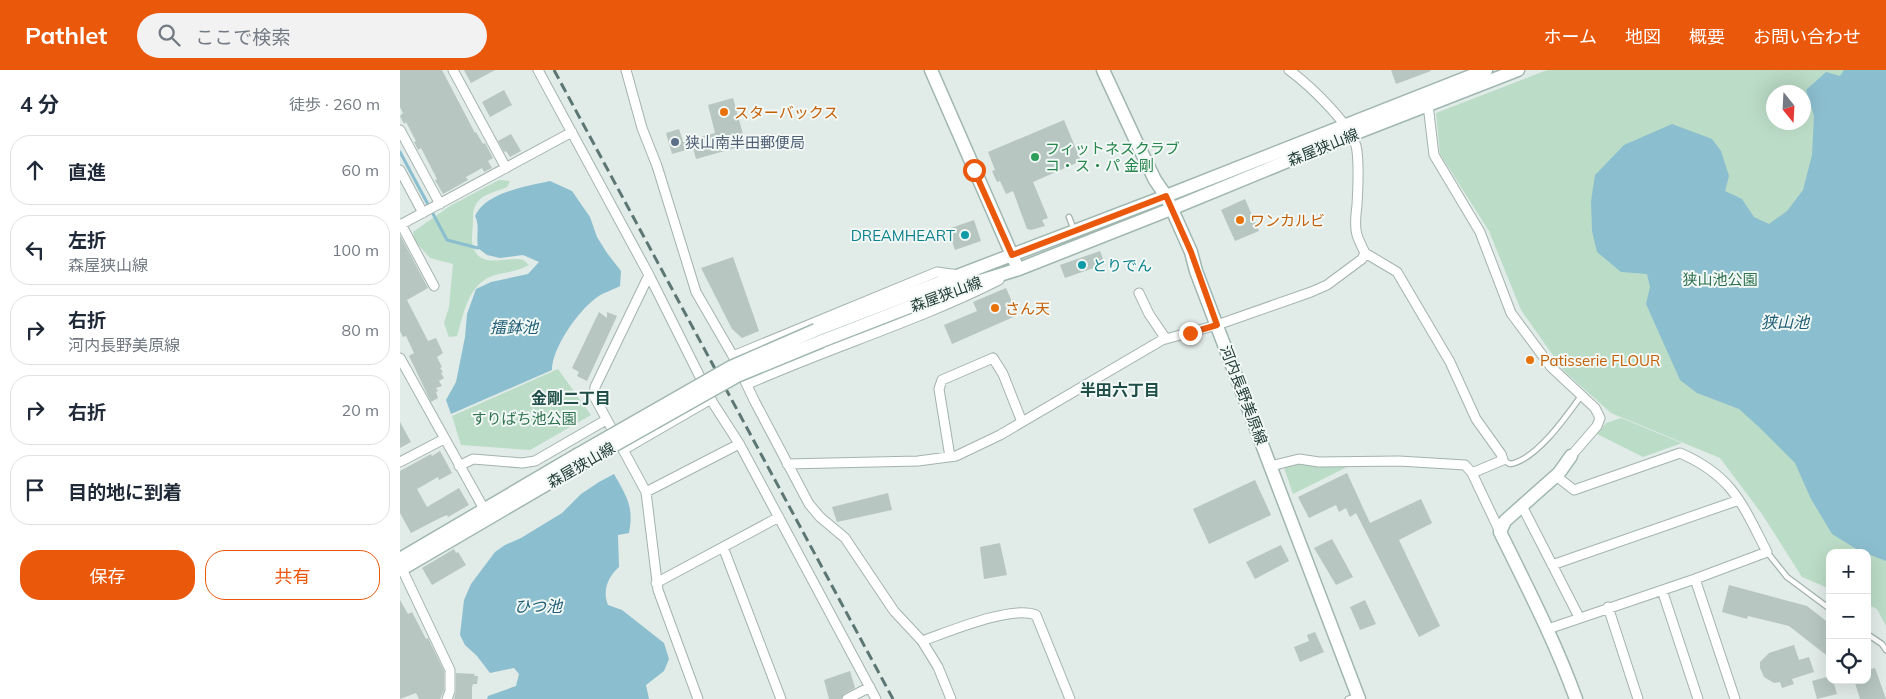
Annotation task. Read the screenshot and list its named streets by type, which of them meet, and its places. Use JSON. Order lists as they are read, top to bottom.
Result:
{
  "streets": {
    "main road": ["森屋狭山線", "河内長野美原線"]
  },
  "crossings": [
    ["森屋狭山線", "河内長野美原線"]
  ],
  "districts": ["半田六丁目", "金剛二丁目"],
  "water": ["狭山池", "擂鉢池", "ひつ池"],
  "parks": ["狭山池公園", "すりばち池公園"],
  "places": [
    "スターバックス",
    "狭山南半田郵便局",
    "フィットネスクラブ コ・ス・パ 金剛",
    "ワンカルビ",
    "DREAMHEART",
    "とりでん",
    "さん天",
    "Patisserie FLOUR"
  ],
  "north": "bottom",
  "page": {
    "header": "Pathlet",
    "search": "ここで検索",
    "nav": [
      "ホーム",
      "地図",
      "概要",
      "お問い合わせ"
    ],
    "heading": ["4 分", "徒歩 · 260 m"],
    "list": [
      ["直進", "60 m"],
      ["左折", "森屋狭山線", "100 m"],
      ["右折", "河内長野美原線", "80 m"],
      ["右折", "20 m"],
      "目的地に到着"
    ],
    "buttons": ["保存", "共有"],
    "map_buttons": ["+", "−"]
  }
}
